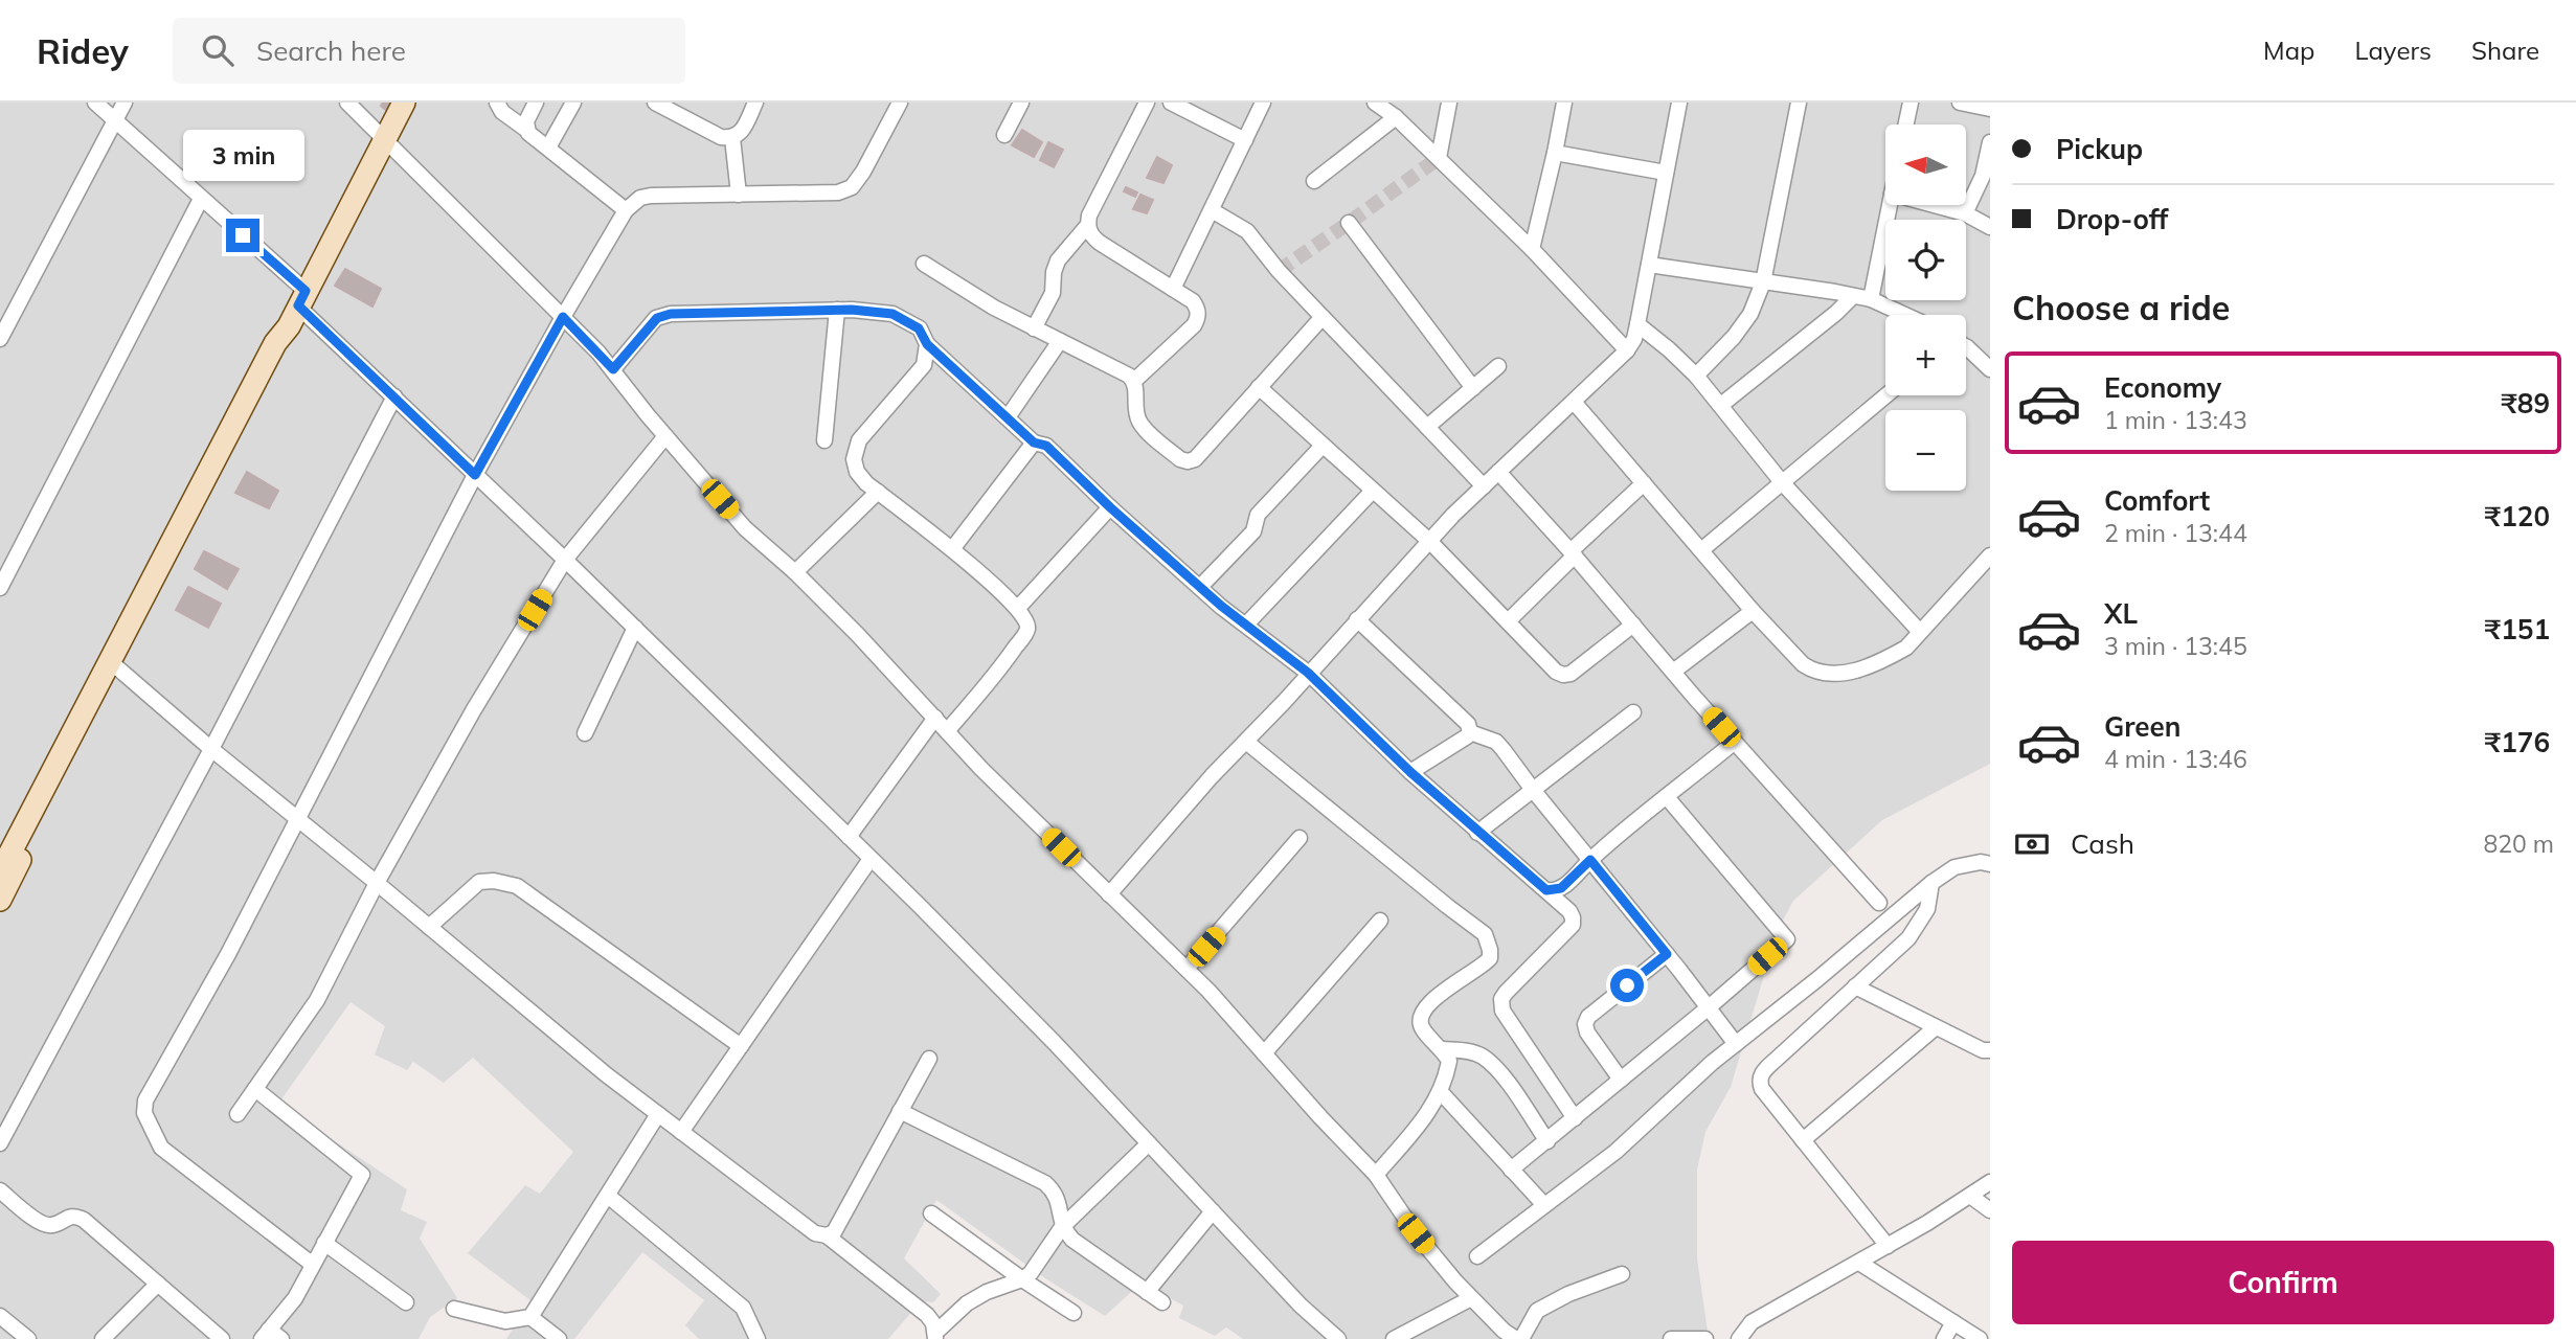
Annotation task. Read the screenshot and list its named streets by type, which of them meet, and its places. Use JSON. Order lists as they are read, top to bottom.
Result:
{
  "north": "left",
  "page": {
    "header": "Ridey",
    "search": "Search here",
    "nav": ["Map", "Layers", "Share"],
    "banner": ["Pickup", "Drop-off"],
    "map_buttons": ["+", "−"],
    "bubble": "3 min",
    "heading": "Choose a ride",
    "list": [
      {
        "name": "Economy",
        "note": "1 min · 13:43",
        "value": "₹89"
      },
      {
        "name": "Comfort",
        "note": "2 min · 13:44",
        "value": "₹120"
      },
      {
        "name": "XL",
        "note": "3 min · 13:45",
        "value": "₹151"
      },
      {
        "name": "Green",
        "note": "4 min · 13:46",
        "value": "₹176"
      }
    ],
    "pay": ["Cash", "820 m"],
    "buttons": "Confirm"
  }
}
